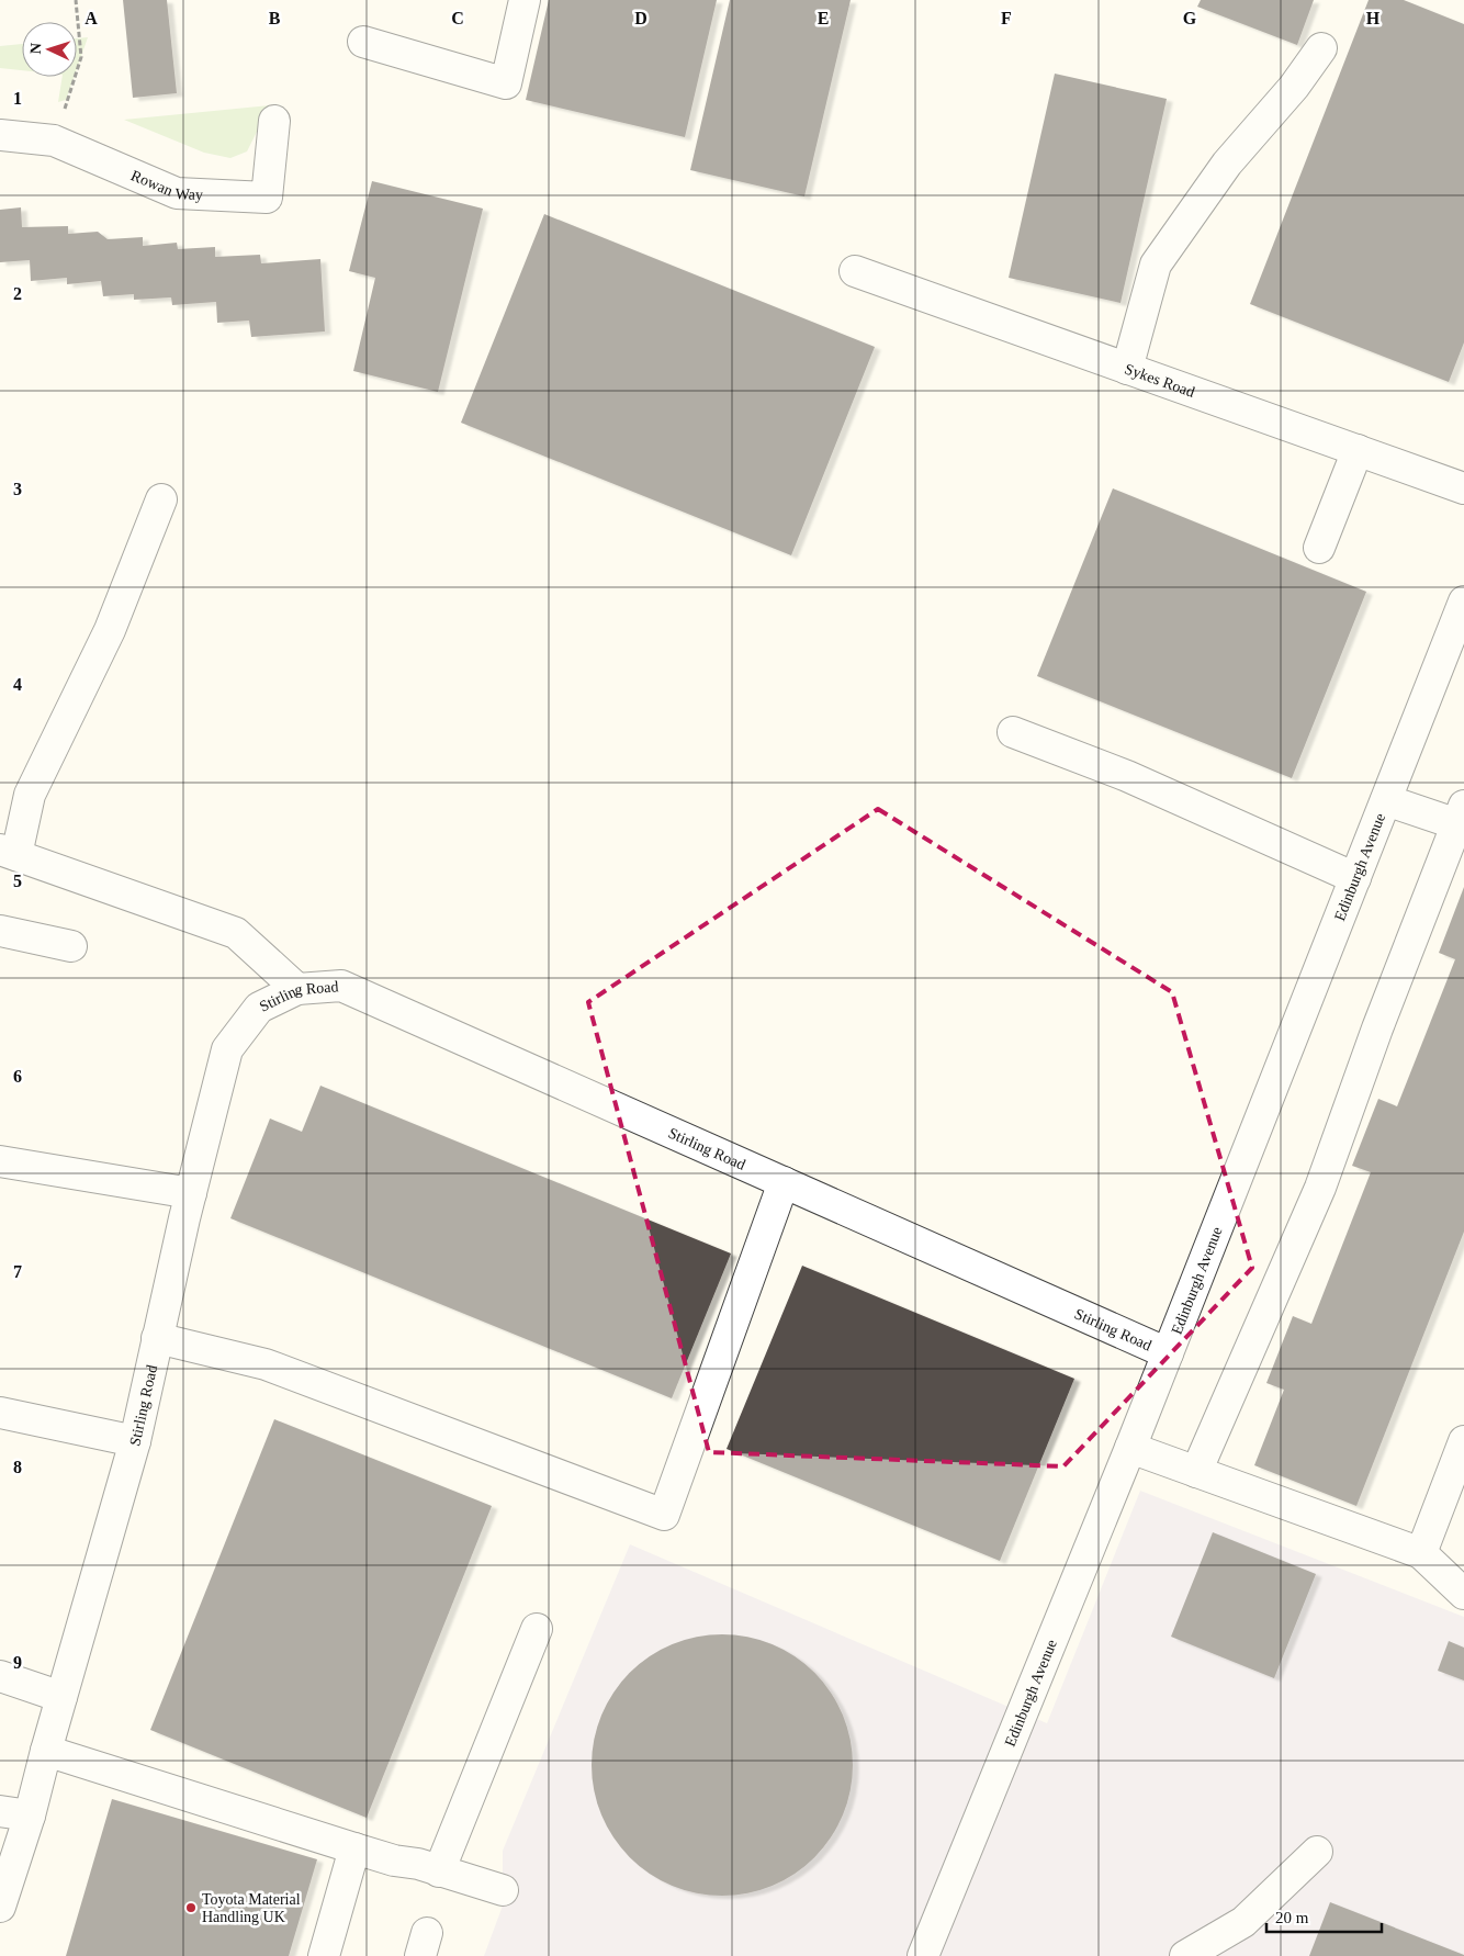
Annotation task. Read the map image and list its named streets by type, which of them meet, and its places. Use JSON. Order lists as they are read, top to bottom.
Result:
{
  "streets": {
    "street": [
      "Rowan Way",
      "Sykes Road",
      "Edinburgh Avenue",
      "Stirling Road"
    ]
  },
  "crossings": [
    ["Edinburgh Avenue", "Stirling Road"]
  ],
  "places": ["Toyota Material Handling UK"],
  "scale_bar": "20 m",
  "north": "left",
  "grid": {
    "columns": [
      "A",
      "B",
      "C",
      "D",
      "E",
      "F",
      "G",
      "H"
    ],
    "rows": [
      "1",
      "2",
      "3",
      "4",
      "5",
      "6",
      "7",
      "8",
      "9"
    ]
  }
}
